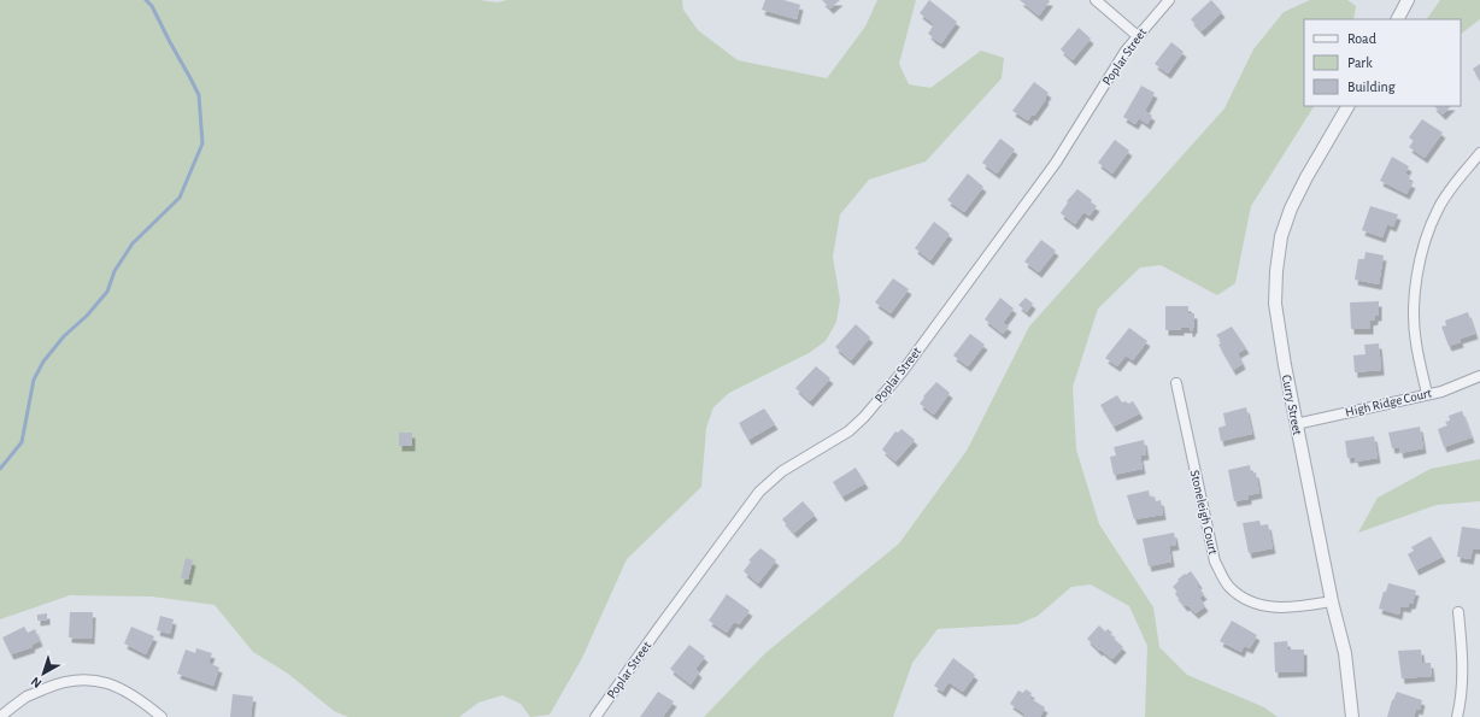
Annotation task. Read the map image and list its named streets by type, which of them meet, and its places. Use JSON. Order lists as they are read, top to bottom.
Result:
{
  "streets": {
    "street": [
      "Poplar Street",
      "High Ridge Court",
      "Curry Street",
      "Stoneleigh Court"
    ]
  },
  "crossings": [
    ["High Ridge Court", "Curry Street"],
    ["Curry Street", "Stoneleigh Court"]
  ],
  "legend": ["Road", "Park", "Building"],
  "north": "bottom left"
}
